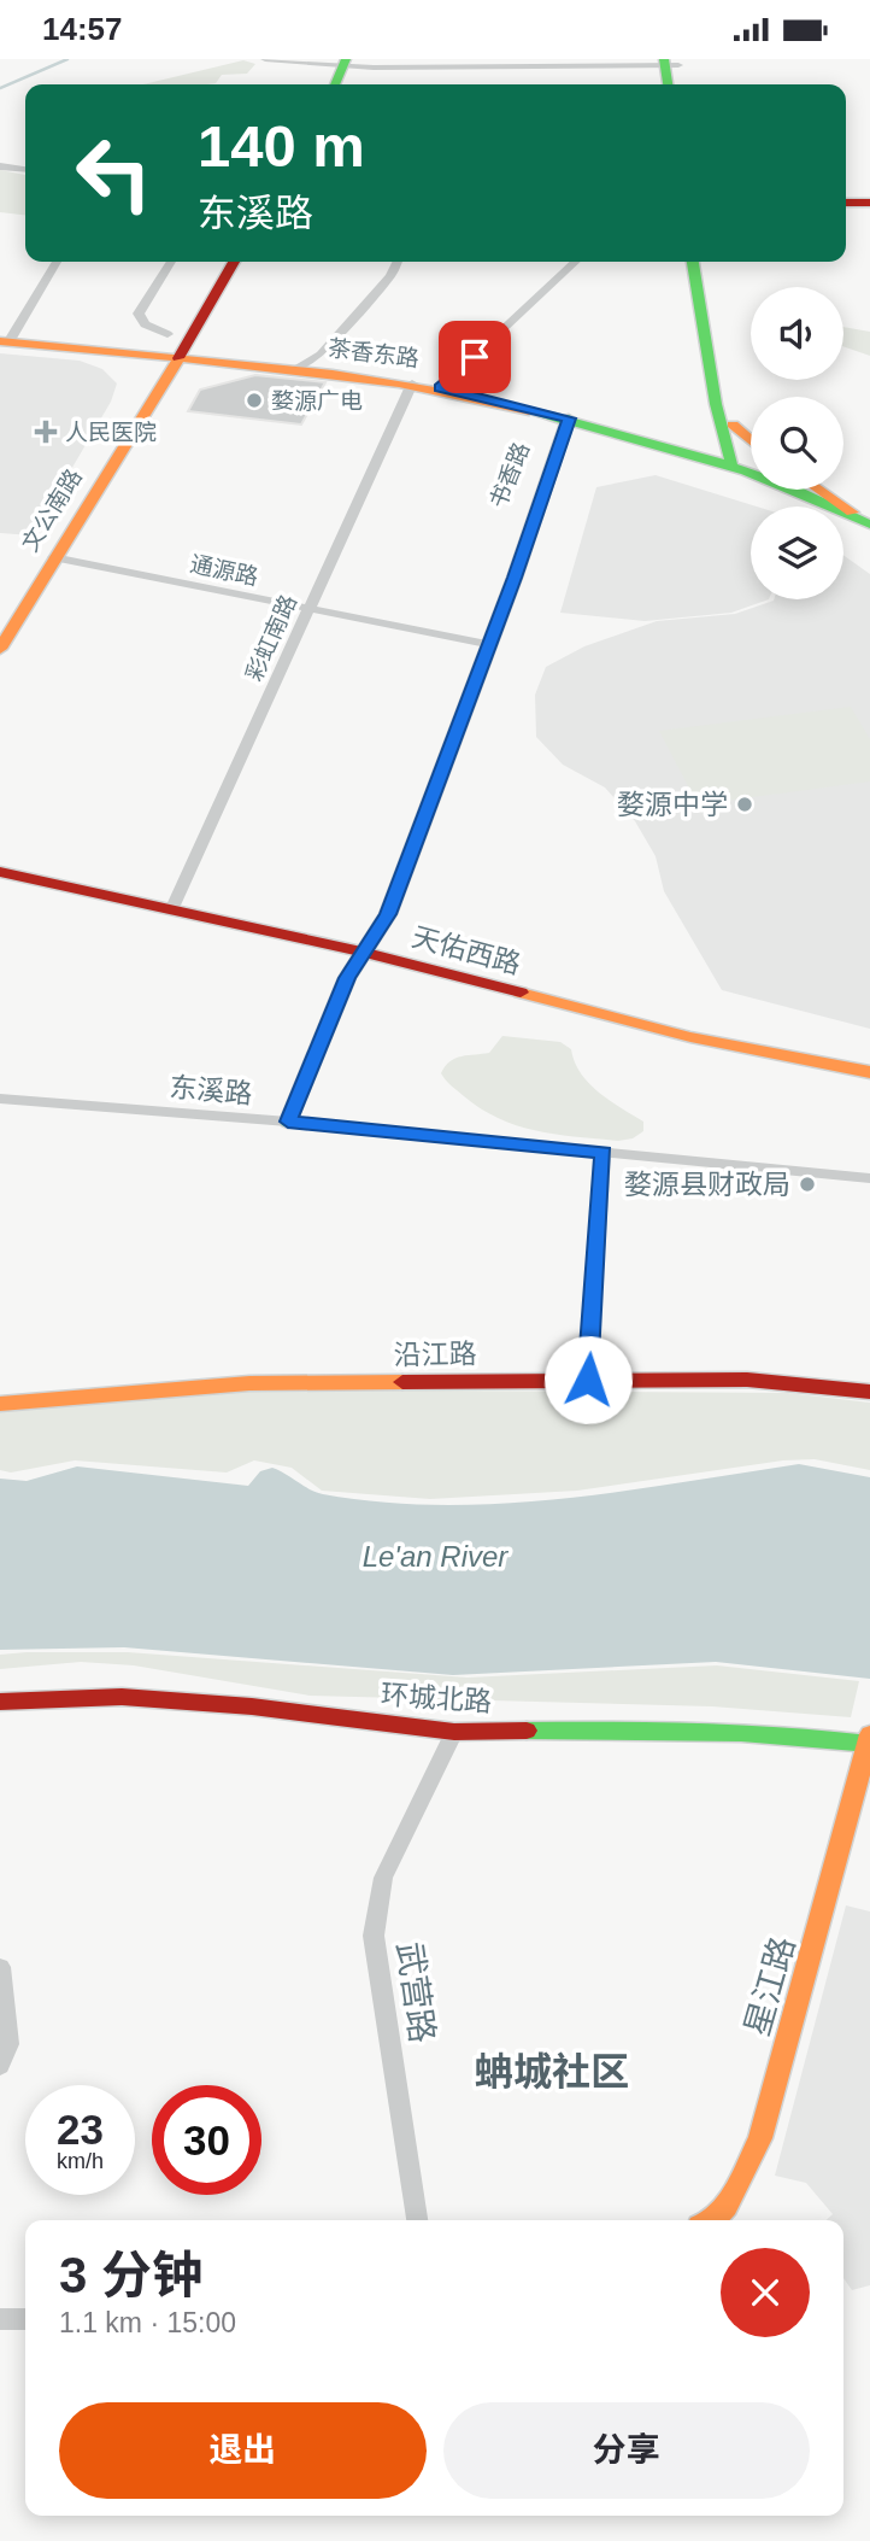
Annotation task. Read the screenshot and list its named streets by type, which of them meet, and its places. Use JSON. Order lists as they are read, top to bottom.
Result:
{
  "streets": {
    "street": [
      "茶香东路",
      "书香路",
      "文公南路",
      "通源路",
      "彩虹南路",
      "天佑西路",
      "东溪路",
      "沿江路",
      "环城北路",
      "星江路",
      "武营路"
    ]
  },
  "crossings": [
    ["茶香东路", "书香路"],
    ["茶香东路", "文公南路"],
    ["茶香东路", "彩虹南路"],
    ["书香路", "通源路"],
    ["书香路", "天佑西路"],
    ["书香路", "东溪路"],
    ["文公南路", "通源路"],
    ["通源路", "彩虹南路"],
    ["彩虹南路", "天佑西路"],
    ["环城北路", "星江路"],
    ["环城北路", "武营路"]
  ],
  "districts": ["蚺城社区"],
  "water": ["Le'an River"],
  "places": {
    "other": ["婺源广电", "婺源中学", "婺源县财政局"],
    "health": ["人民医院"]
  },
  "page": {
    "status": "14:57",
    "turn": ["140 m", "东溪路"],
    "speed": "23 km/h",
    "limit": "30",
    "heading": ["3 分钟", "1.1 km · 15:00"],
    "buttons": ["退出", "分享"]
  }
}
